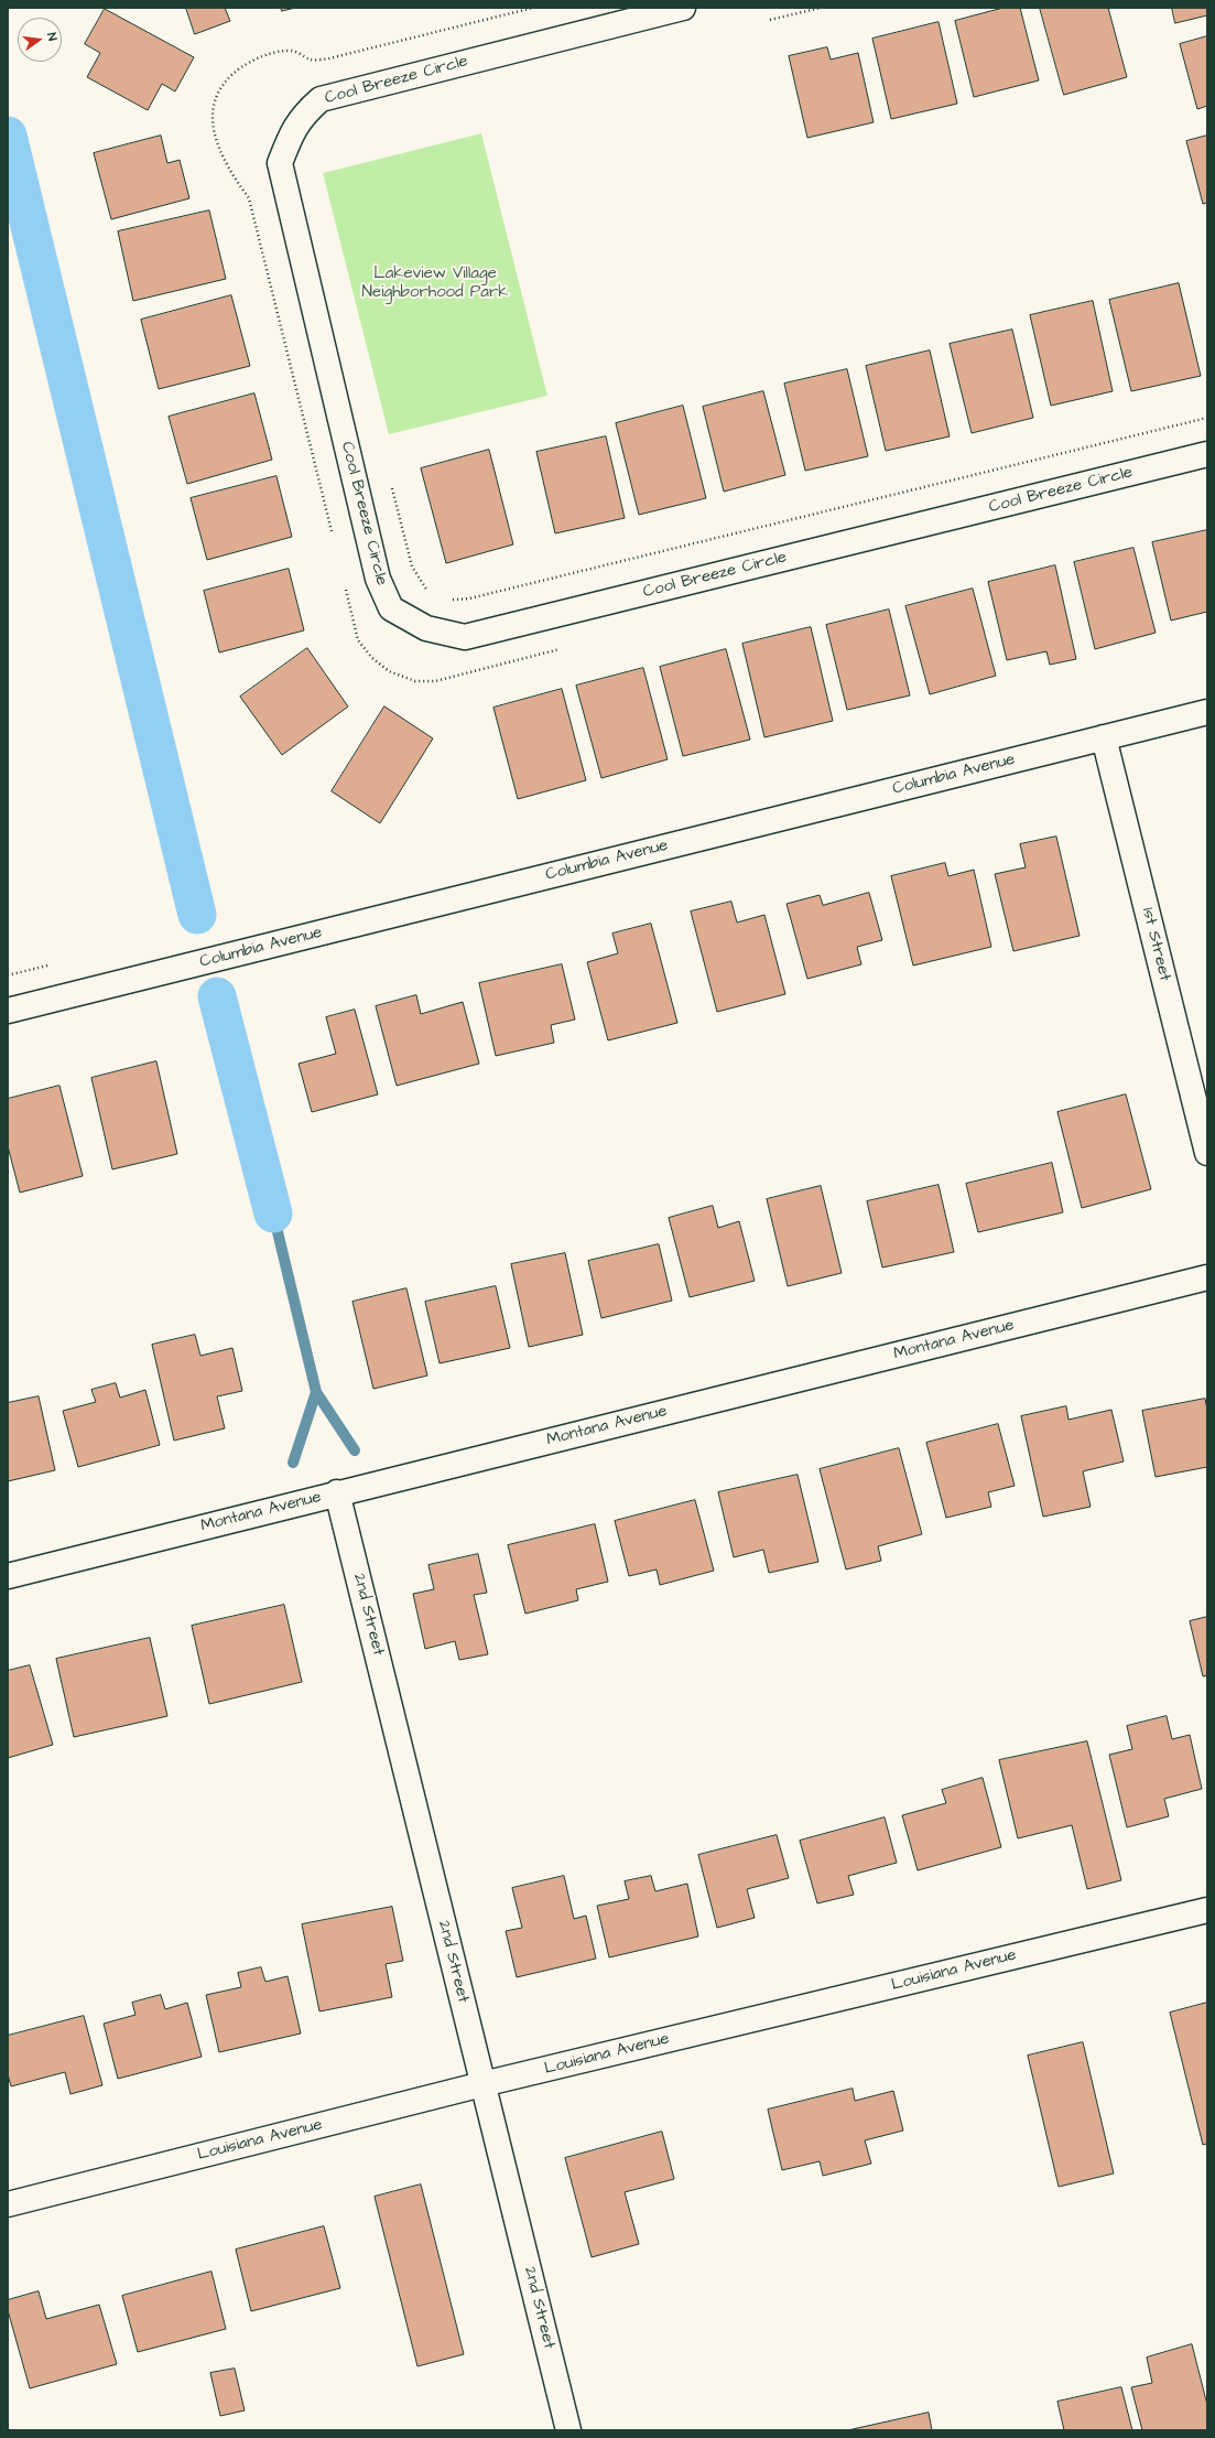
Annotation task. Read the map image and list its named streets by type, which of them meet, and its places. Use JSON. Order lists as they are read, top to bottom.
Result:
{
  "streets": {
    "street": [
      "Cool Breeze Circle",
      "Columbia Avenue",
      "1st Street",
      "Montana Avenue",
      "2nd Street",
      "Louisiana Avenue"
    ]
  },
  "crossings": [
    ["Columbia Avenue", "1st Street"],
    ["Montana Avenue", "2nd Street"],
    ["2nd Street", "Louisiana Avenue"]
  ],
  "parks": ["Lakeview Village Neighborhood Park"],
  "north": "right"
}
